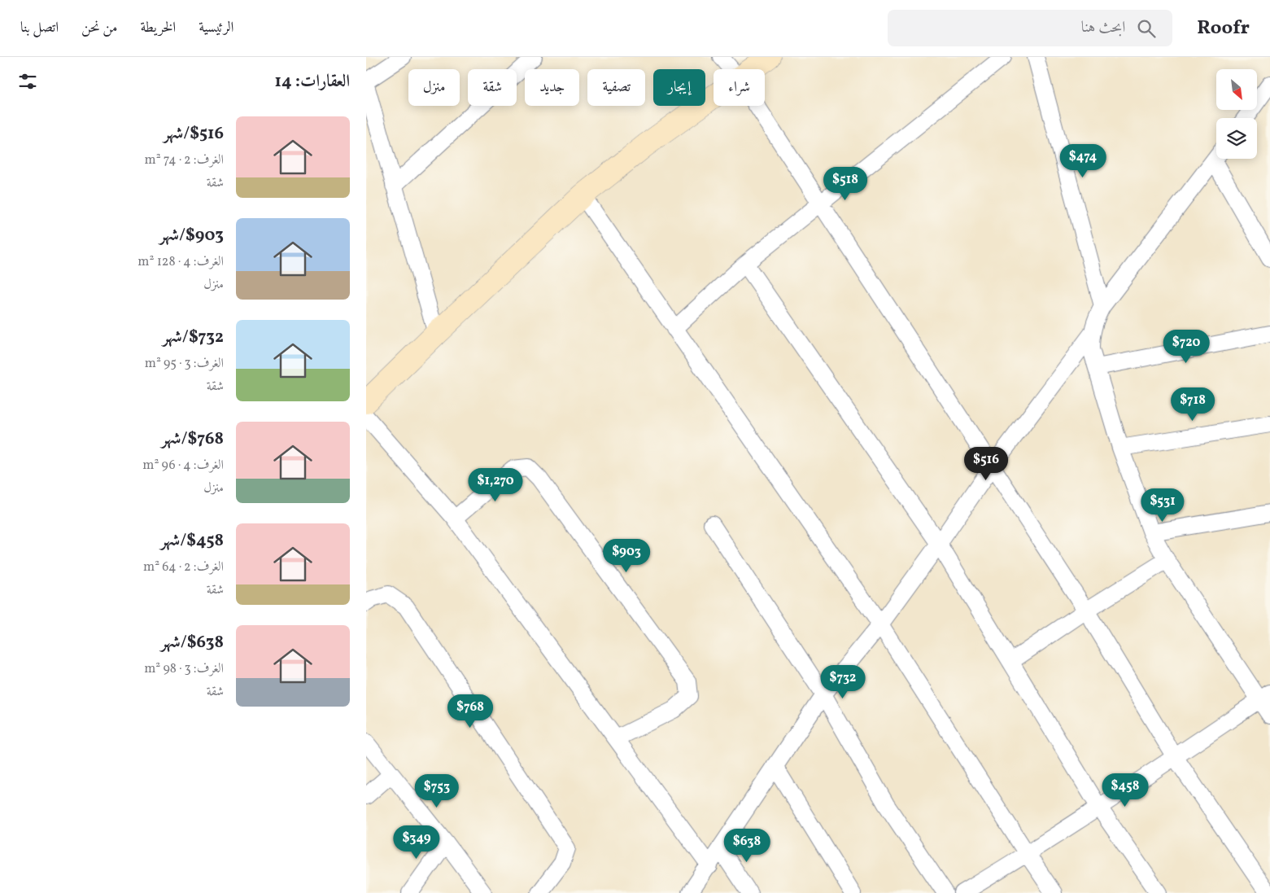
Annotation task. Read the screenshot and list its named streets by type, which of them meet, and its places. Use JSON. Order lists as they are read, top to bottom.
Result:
{
  "north": "bottom right",
  "page": {
    "header": "Roofr",
    "search": "ابحث هنا",
    "nav": [
      "الرئيسية",
      "الخريطة",
      "من نحن",
      "اتصل بنا"
    ],
    "heading": "العقارات: 14",
    "chip": [
      "شراء",
      "إيجار",
      "تصفية",
      "جديد",
      "شقة",
      "منزل"
    ],
    "list": [
      {
        "name": "$516/شهر",
        "note": "الغرف: 2 · 74 m² · شقة"
      },
      {
        "name": "$903/شهر",
        "note": "الغرف: 4 · 128 m² · منزل"
      },
      {
        "name": "$732/شهر",
        "note": "الغرف: 3 · 95 m² · شقة"
      },
      {
        "name": "$768/شهر",
        "note": "الغرف: 4 · 96 m² · منزل"
      },
      {
        "name": "$458/شهر",
        "note": "الغرف: 2 · 64 m² · شقة"
      },
      {
        "name": "$638/شهر",
        "note": "الغرف: 3 · 98 m² · شقة"
      }
    ],
    "price": [
      "$474",
      "$518",
      "$720",
      "$718",
      "$516",
      "$1,270",
      "$531",
      "$903",
      "$732",
      "$768",
      "$458",
      "$753",
      "$349",
      "$638"
    ]
  }
}
